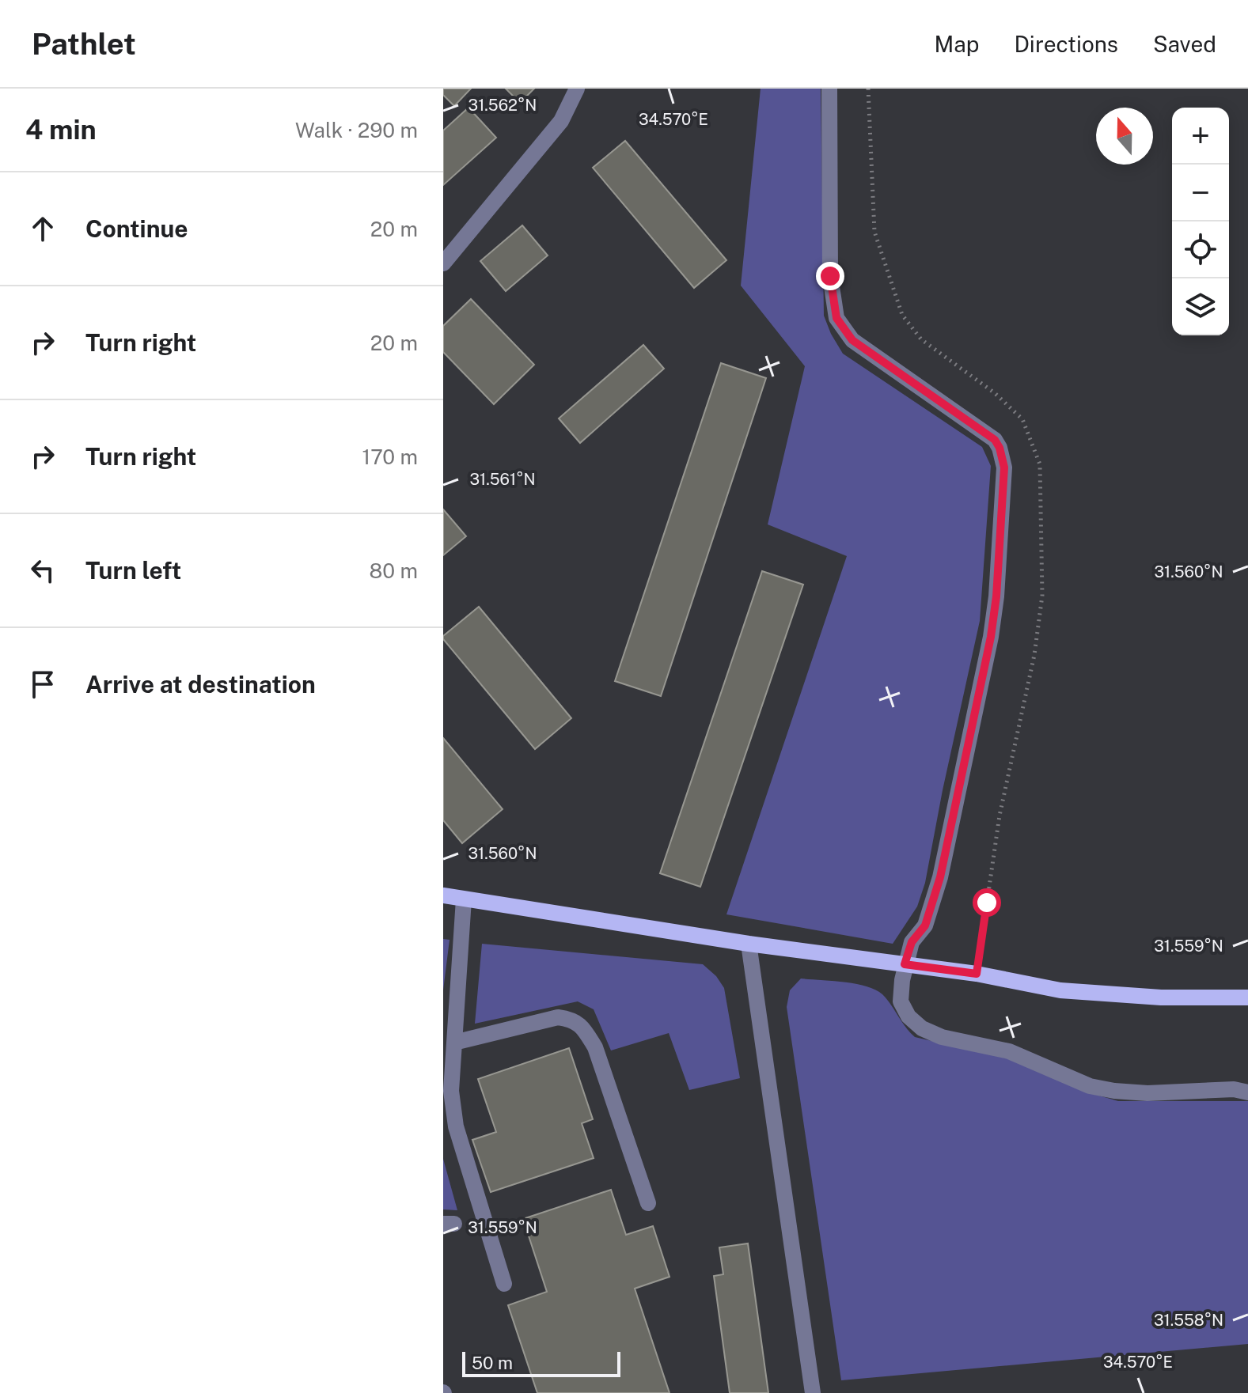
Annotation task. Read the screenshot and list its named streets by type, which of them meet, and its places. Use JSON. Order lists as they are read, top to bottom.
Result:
{
  "scale_bar": "50 m",
  "north": "top",
  "page": {
    "header": "Pathlet",
    "nav": ["Map", "Directions", "Saved"],
    "heading": ["4 min", "Walk · 290 m"],
    "map_buttons": ["+", "−"],
    "list": [
      ["Continue", "20 m"],
      ["Turn right", "20 m"],
      ["Turn right", "170 m"],
      ["Turn left", "80 m"],
      "Arrive at destination"
    ],
    "scale": "50 m"
  },
  "coordinates": [
    "31.562°N",
    "34.570°E",
    "31.561°N",
    "31.560°N",
    "31.559°N",
    "31.558°N"
  ]
}
